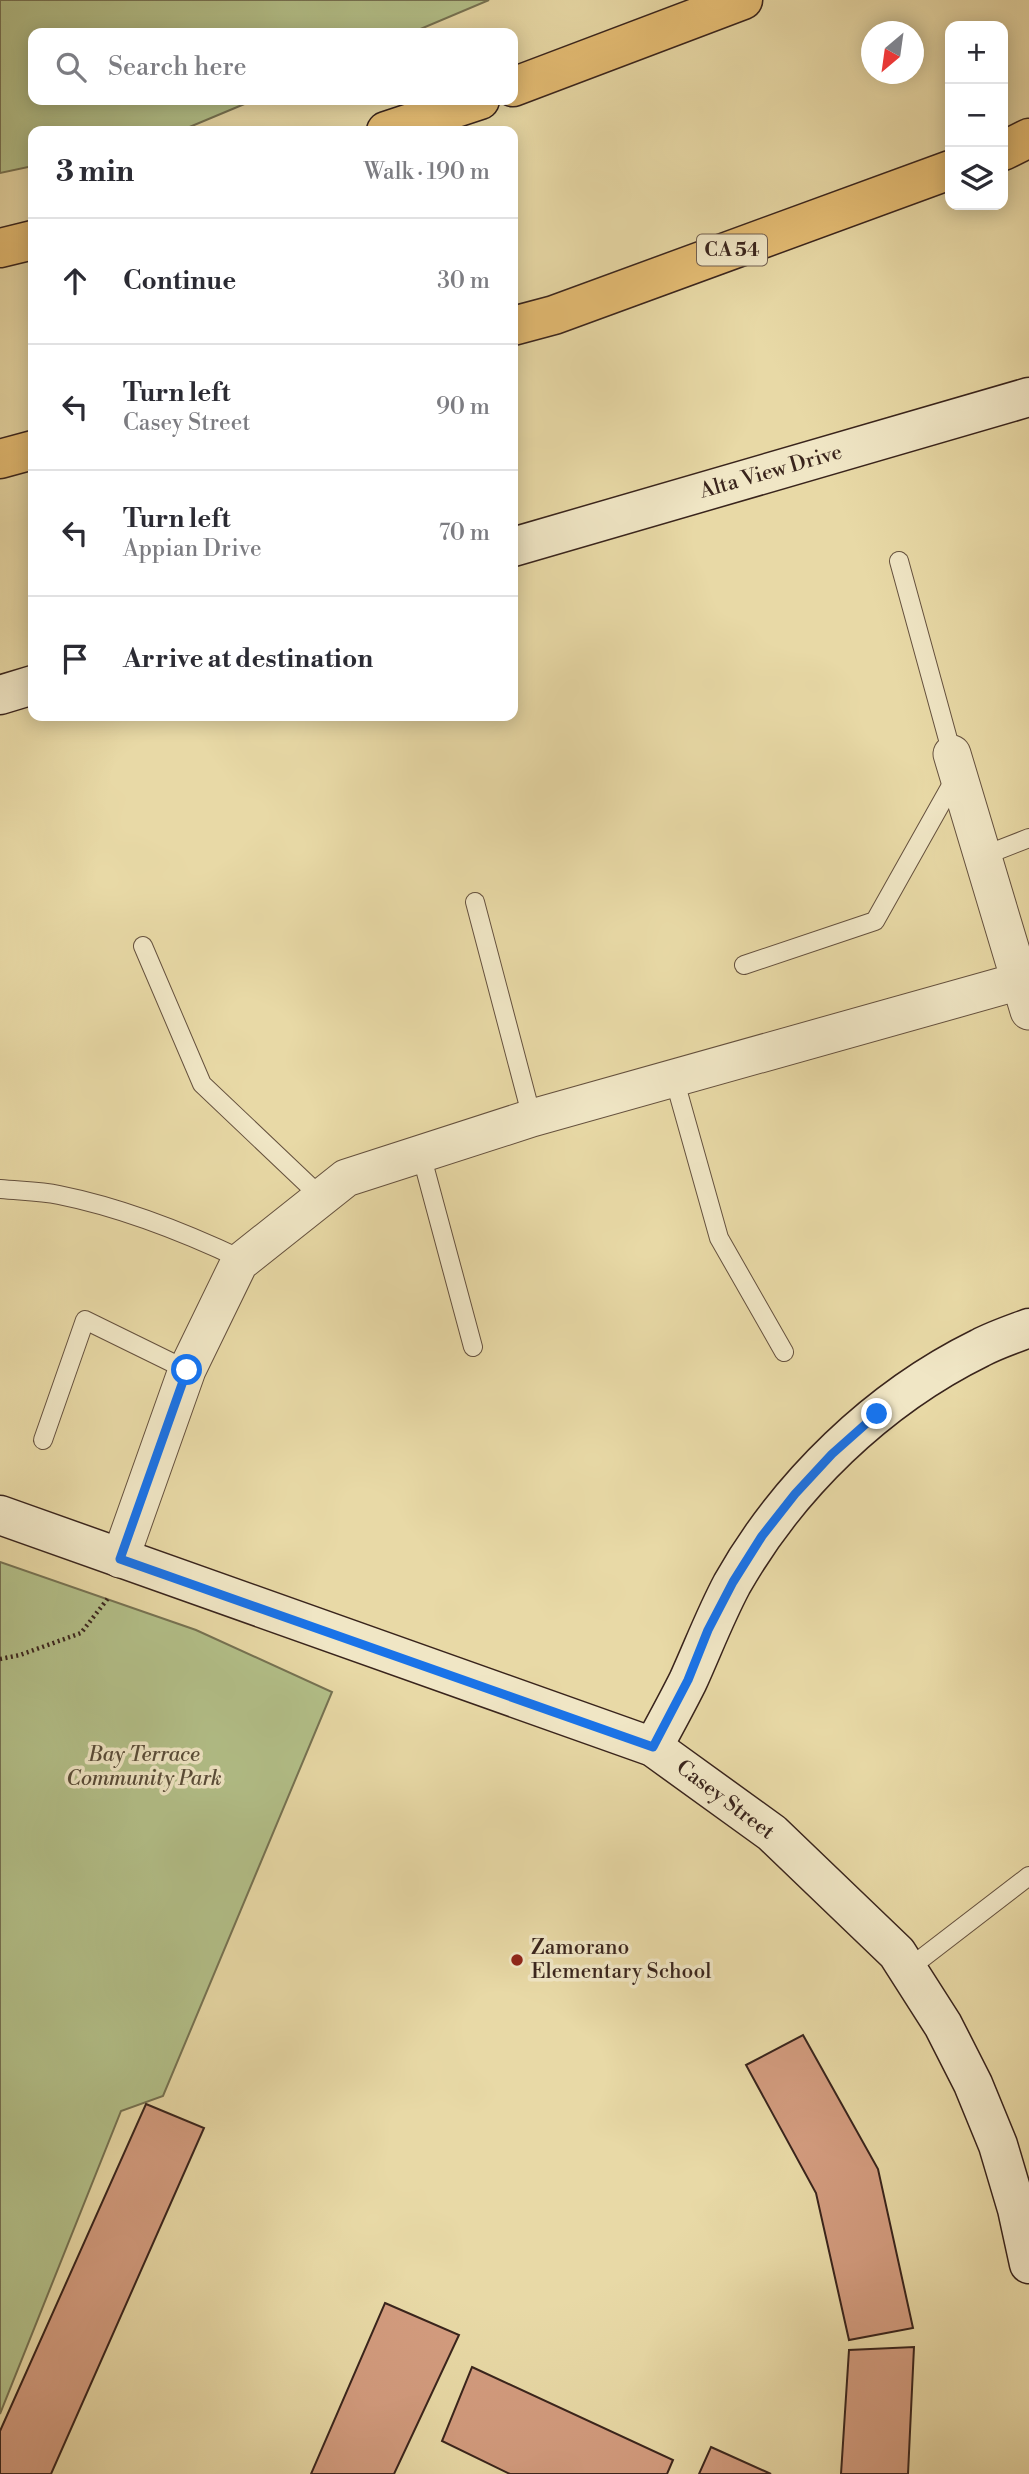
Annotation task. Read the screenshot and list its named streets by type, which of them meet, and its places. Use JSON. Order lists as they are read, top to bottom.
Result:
{
  "streets": {
    "highway": ["CA 54"],
    "street": ["Alta View Drive", "Casey Street"]
  },
  "parks": ["Bay Terrace Community Park"],
  "places": ["Zamorano Elementary School"],
  "north": "bottom left",
  "page": {
    "map_buttons": ["+", "−"],
    "search": "Search here",
    "heading": ["3 min", "Walk · 190 m"],
    "list": [
      ["Continue", "30 m"],
      ["Turn left", "Casey Street", "90 m"],
      ["Turn left", "Appian Drive", "70 m"],
      "Arrive at destination"
    ]
  }
}
